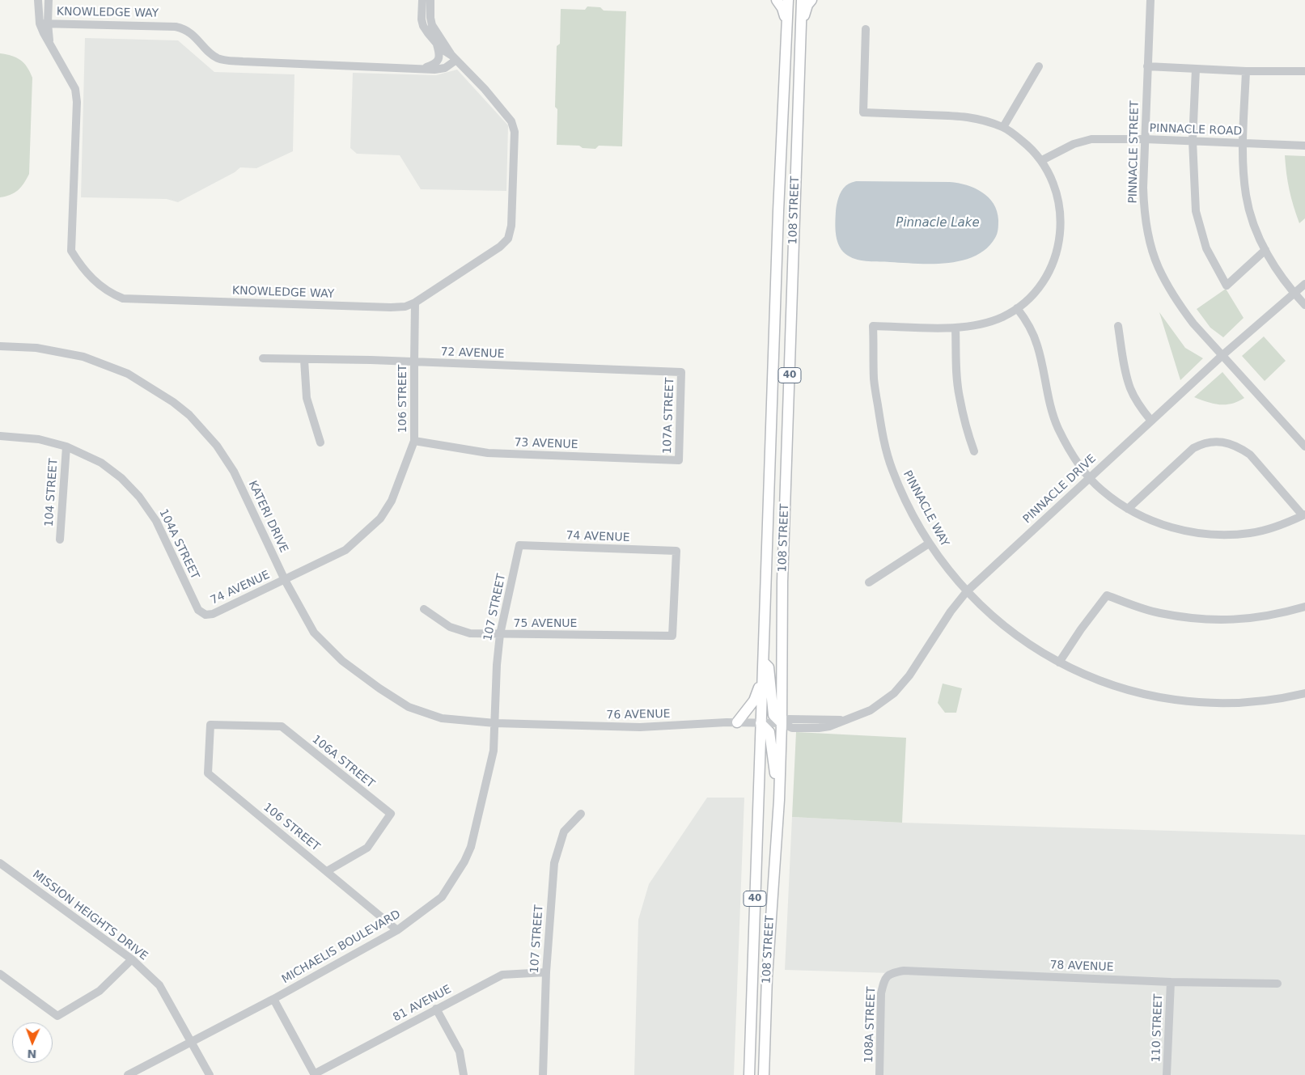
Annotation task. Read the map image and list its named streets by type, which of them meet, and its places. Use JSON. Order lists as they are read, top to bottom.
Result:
{
  "streets": {
    "main road": ["108 STREET", "40"],
    "street": [
      "KNOWLEDGE WAY",
      "PINNACLE ROAD",
      "PINNACLE STREET",
      "72 AVENUE",
      "106 STREET",
      "107A STREET",
      "73 AVENUE",
      "PINNACLE DRIVE",
      "104 STREET",
      "PINNACLE WAY",
      "KATERI DRIVE",
      "74 AVENUE",
      "104A STREET",
      "107 STREET",
      "75 AVENUE",
      "76 AVENUE",
      "106A STREET",
      "MISSION HEIGHTS DRIVE",
      "MICHAELIS BOULEVARD",
      "78 AVENUE",
      "81 AVENUE",
      "108A STREET",
      "110 STREET"
    ]
  },
  "crossings": [
    ["KNOWLEDGE WAY", "106 STREET"],
    ["PINNACLE ROAD", "PINNACLE STREET"],
    ["PINNACLE STREET", "PINNACLE DRIVE"],
    ["108 STREET", "PINNACLE DRIVE"],
    ["108 STREET", "76 AVENUE"],
    ["72 AVENUE", "106 STREET"],
    ["72 AVENUE", "107A STREET"],
    ["106 STREET", "73 AVENUE"],
    ["106 STREET", "KATERI DRIVE"],
    ["106 STREET", "74 AVENUE"],
    ["106 STREET", "106A STREET"],
    ["106 STREET", "MICHAELIS BOULEVARD"],
    ["107A STREET", "73 AVENUE"],
    ["PINNACLE DRIVE", "PINNACLE WAY"],
    ["PINNACLE DRIVE", "76 AVENUE"],
    ["104 STREET", "104A STREET"],
    ["KATERI DRIVE", "74 AVENUE"],
    ["KATERI DRIVE", "107 STREET"],
    ["KATERI DRIVE", "76 AVENUE"],
    ["KATERI DRIVE", "MICHAELIS BOULEVARD"],
    ["74 AVENUE", "104A STREET"],
    ["74 AVENUE", "107 STREET"],
    ["74 AVENUE", "75 AVENUE"],
    ["107 STREET", "75 AVENUE"],
    ["107 STREET", "76 AVENUE"],
    ["107 STREET", "MICHAELIS BOULEVARD"],
    ["107 STREET", "81 AVENUE"],
    ["76 AVENUE", "MICHAELIS BOULEVARD"],
    ["MISSION HEIGHTS DRIVE", "MICHAELIS BOULEVARD"],
    ["78 AVENUE", "108A STREET"],
    ["78 AVENUE", "110 STREET"]
  ],
  "water": ["Pinnacle Lake"],
  "north": "bottom"
}
